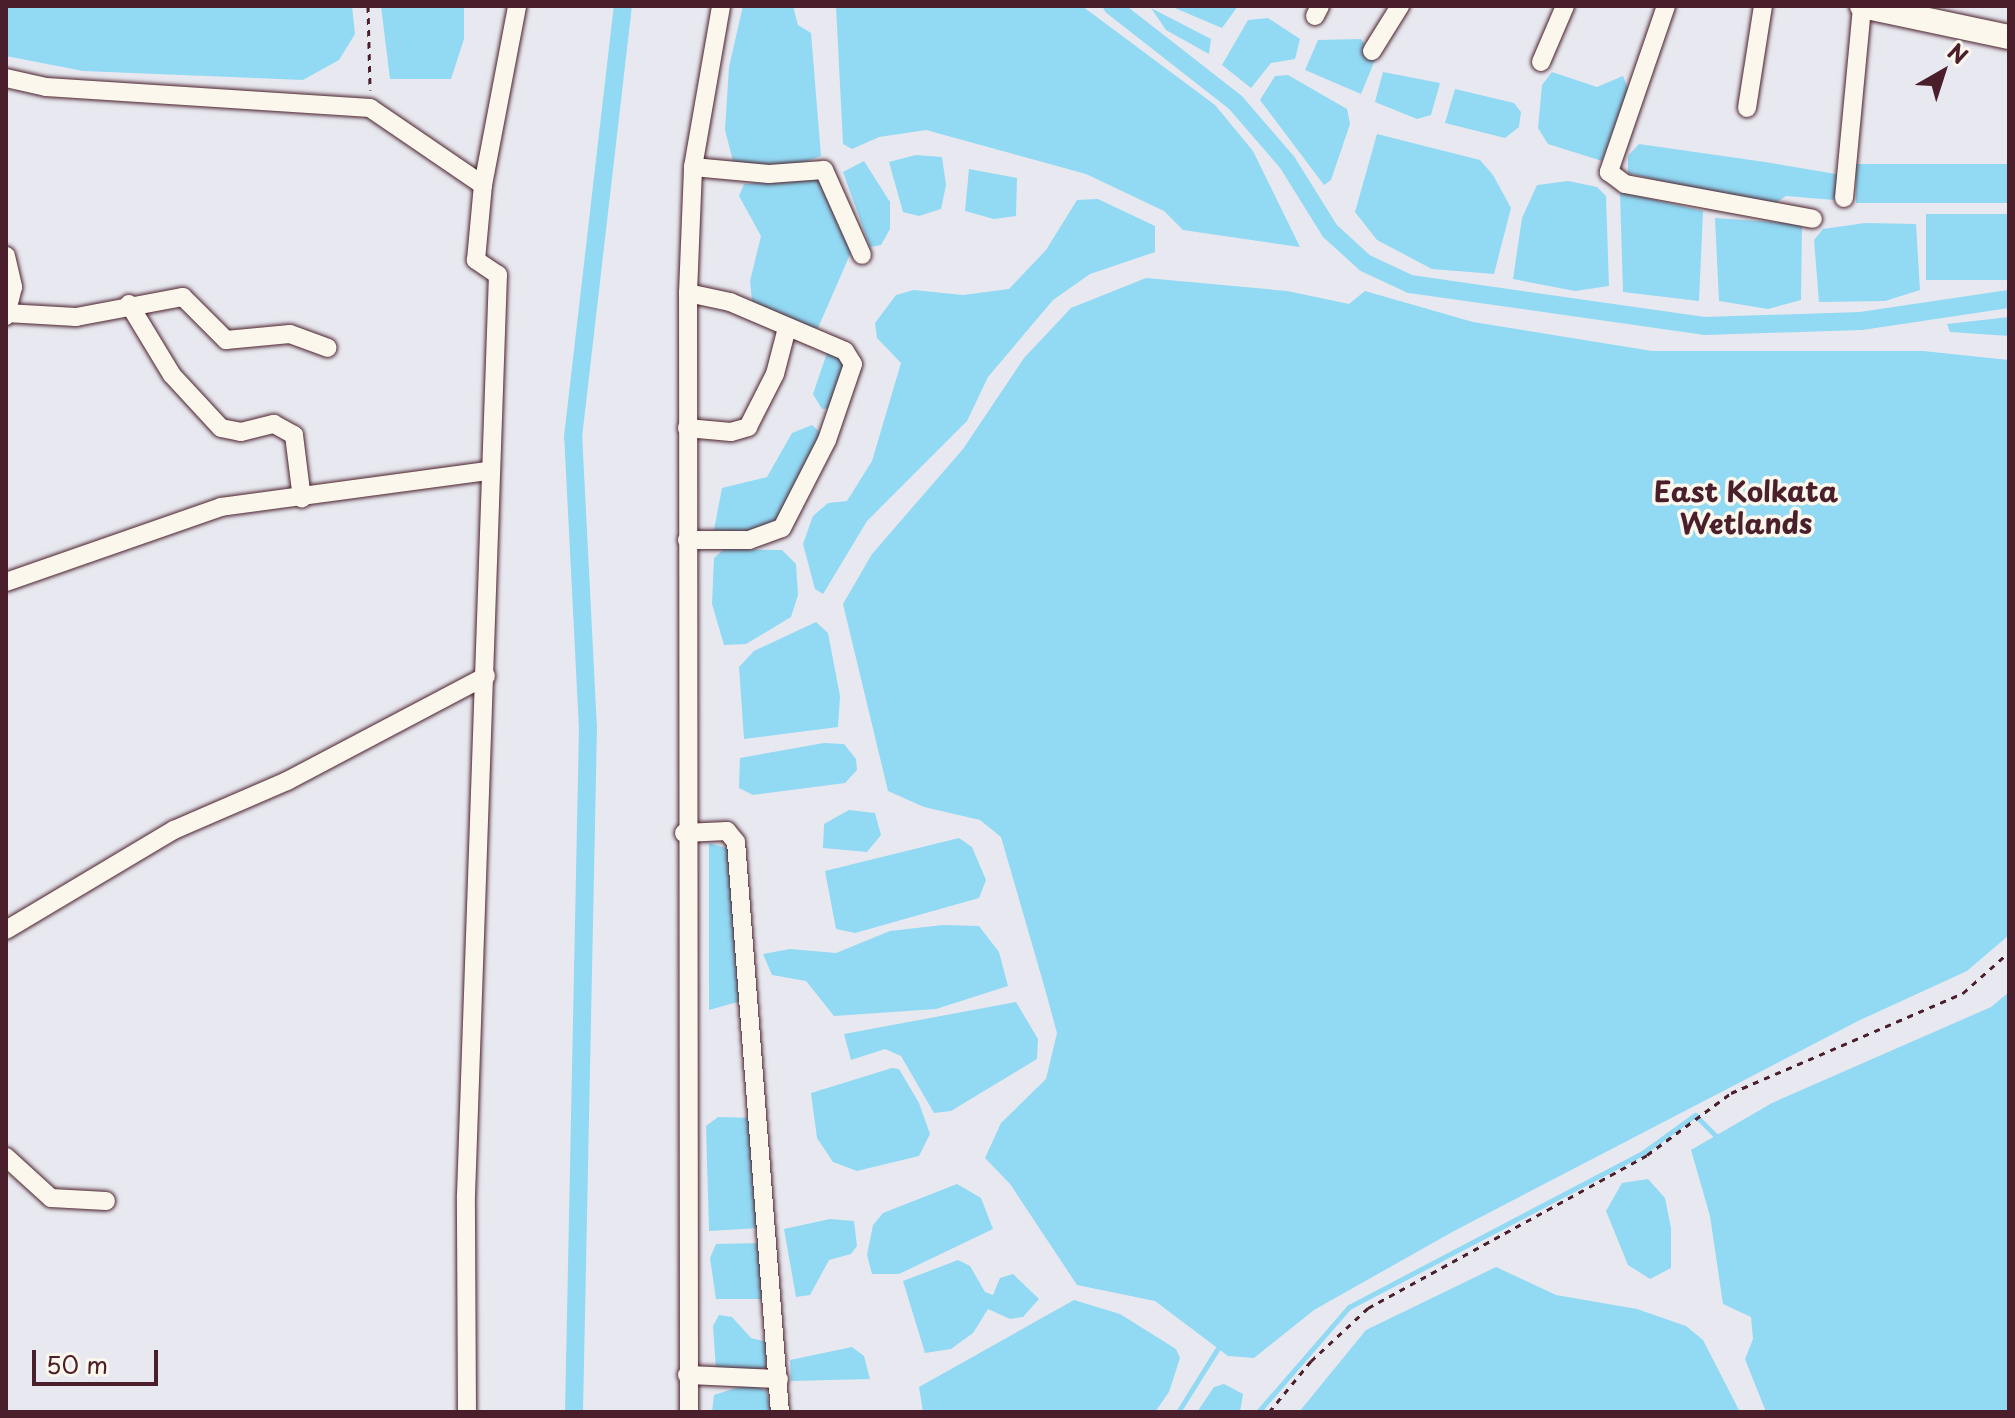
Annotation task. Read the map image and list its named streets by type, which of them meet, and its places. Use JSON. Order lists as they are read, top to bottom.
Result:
{
  "districts": ["East Kolkata Wetlands"],
  "scale_bar": "50 m",
  "north": "top right"
}
